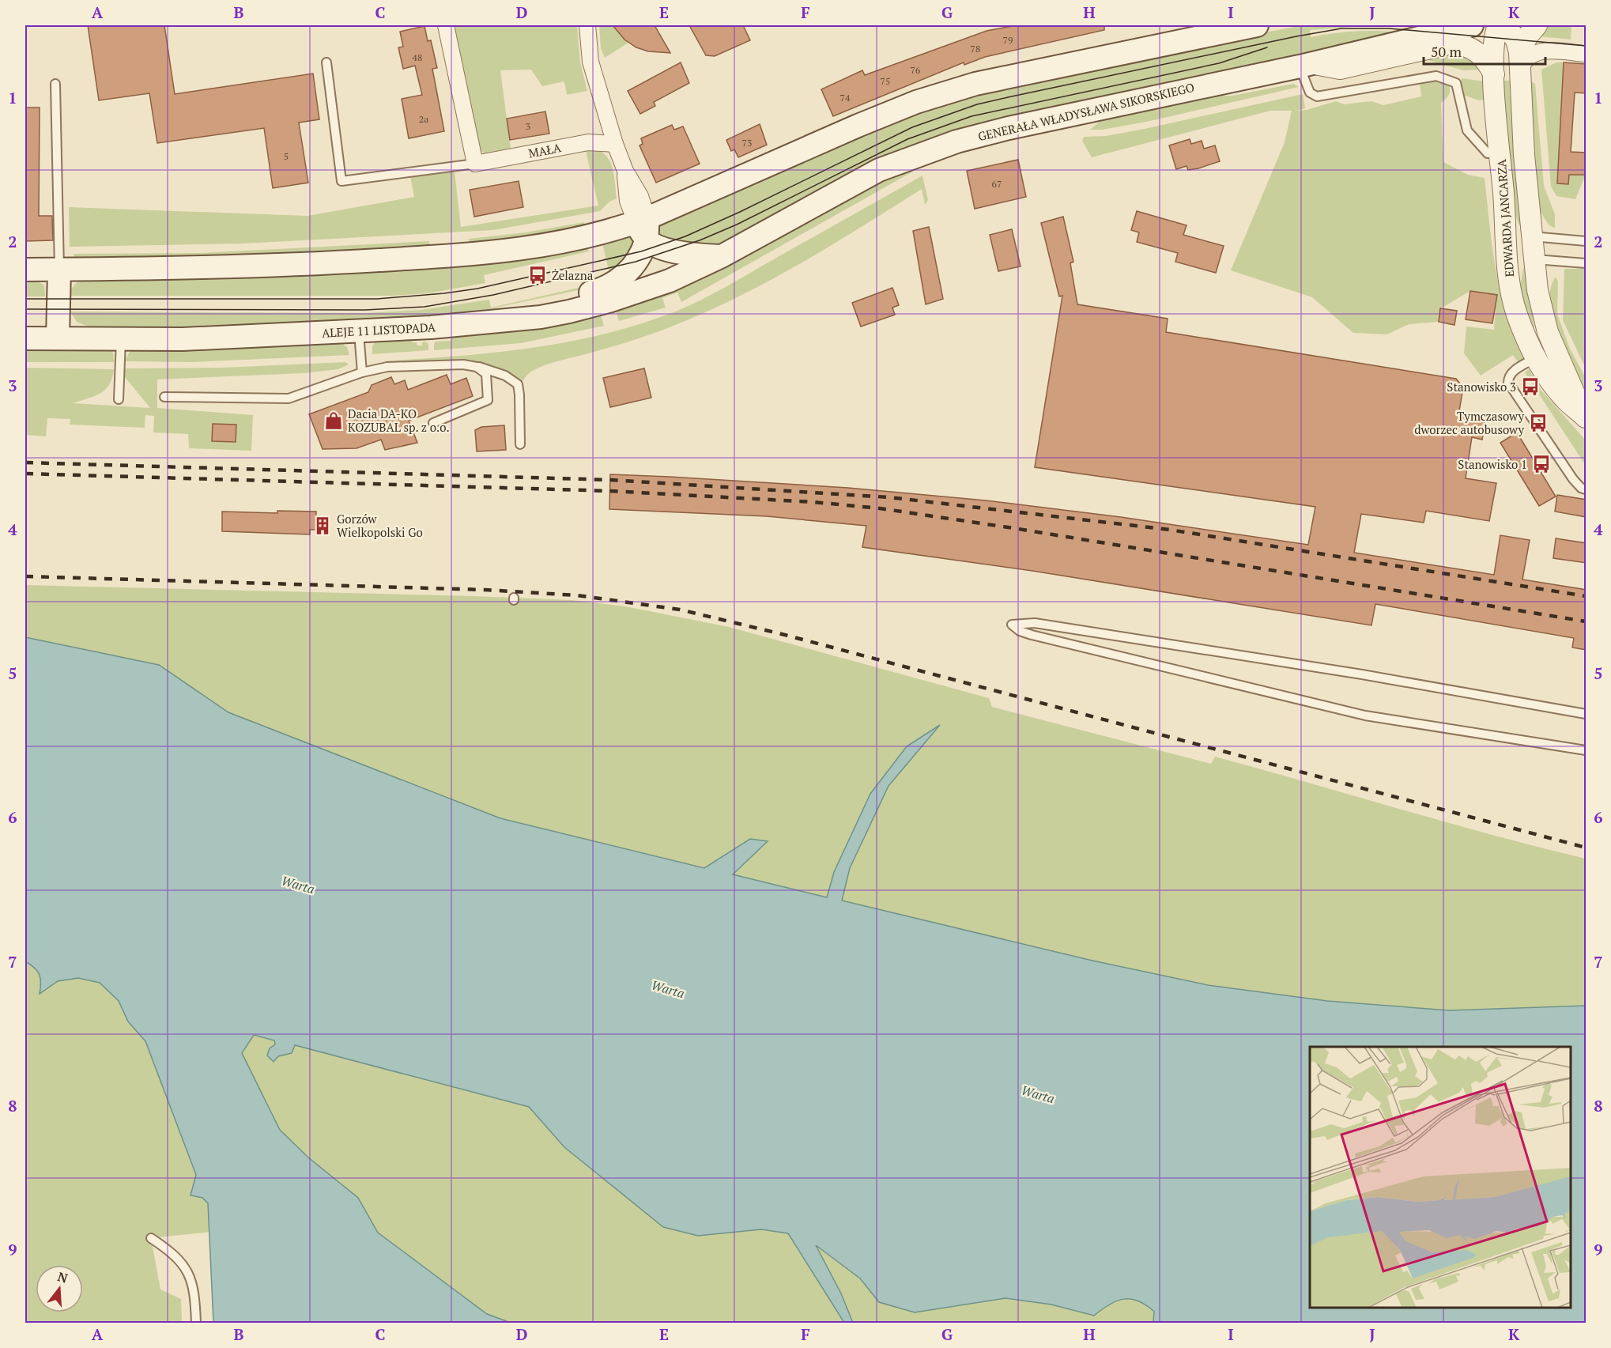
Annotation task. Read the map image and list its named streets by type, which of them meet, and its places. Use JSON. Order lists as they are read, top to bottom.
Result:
{
  "streets": {
    "main road": ["GENERAŁA WŁADYSŁAWA SIKORSKIEGO", "ALEJE 11 LISTOPADA"],
    "street": ["MAŁA", "EDWARDA JANCARZA"]
  },
  "crossings": [
    ["GENERAŁA WŁADYSŁAWA SIKORSKIEGO", "ALEJE 11 LISTOPADA"]
  ],
  "water": ["Warta"],
  "places": {
    "bus stop": [
      "Żelazna",
      "Stanowisko 3",
      "Tymczasowy dworzec autobusowy",
      "Stanowisko 1"
    ],
    "shop": ["Dacia DA-KO KOZUBAL sp. z o.o."],
    "building": ["Gorzów Wielkopolski Go"]
  },
  "house_numbers": [
    "79",
    "78",
    "48",
    "76",
    "75",
    "74",
    "2a",
    "3",
    "73",
    "5",
    "67"
  ],
  "scale_bar": "50 m",
  "north": "top",
  "grid": {
    "columns": [
      "A",
      "B",
      "C",
      "D",
      "E",
      "F",
      "G",
      "H",
      "I",
      "J",
      "K"
    ],
    "rows": [
      "1",
      "2",
      "3",
      "4",
      "5",
      "6",
      "7",
      "8",
      "9"
    ]
  }
}
